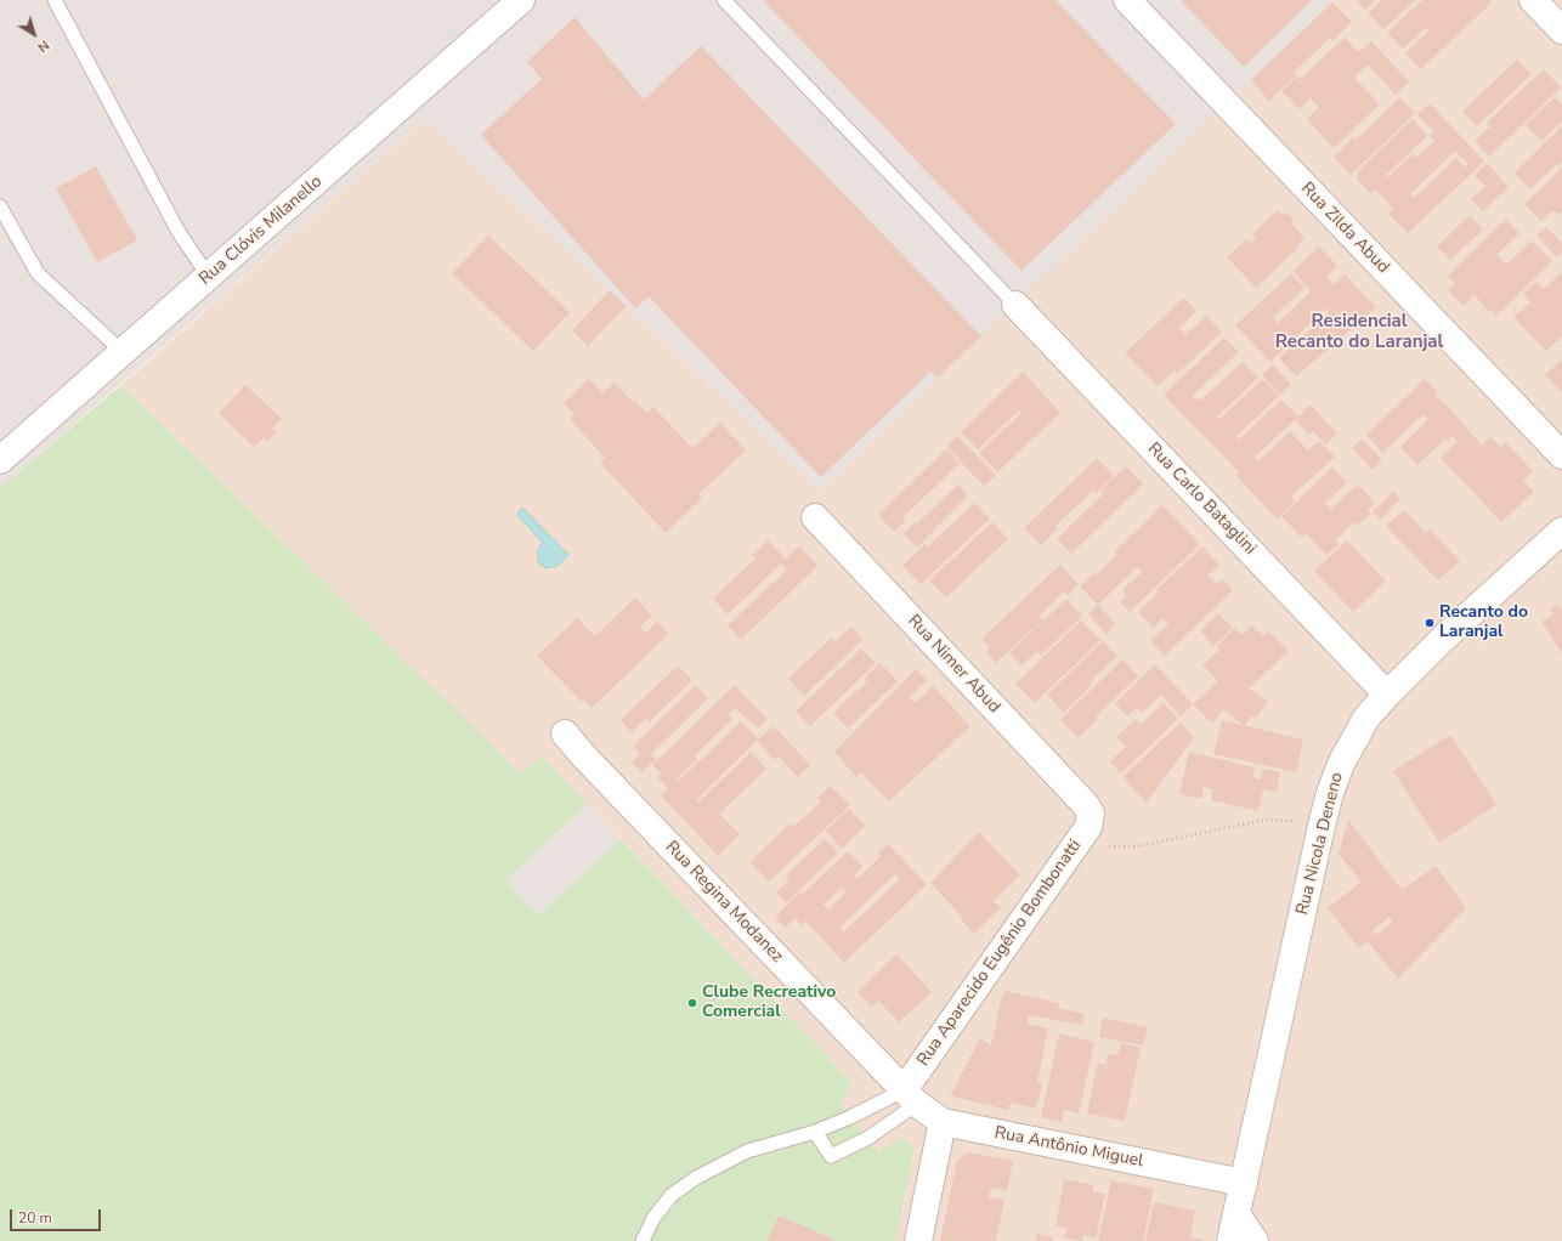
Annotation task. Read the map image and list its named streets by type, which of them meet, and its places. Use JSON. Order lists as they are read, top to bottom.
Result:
{
  "streets": {
    "street": [
      "Rua Zilda Abud",
      "Rua Clóvis Milanello",
      "Rua Carlo Bataglini",
      "Rua Nimer Abud",
      "Rua Nicola Deneno",
      "Rua Regina Modanez",
      "Rua Aparecido Eugênio Bombonatti",
      "Rua Antônio Miguel"
    ]
  },
  "crossings": [
    ["Rua Carlo Bataglini", "Rua Nicola Deneno"],
    ["Rua Nimer Abud", "Rua Aparecido Eugênio Bombonatti"],
    ["Rua Nicola Deneno", "Rua Antônio Miguel"],
    ["Rua Regina Modanez", "Rua Aparecido Eugênio Bombonatti"],
    ["Rua Regina Modanez", "Rua Antônio Miguel"],
    ["Rua Aparecido Eugênio Bombonatti", "Rua Antônio Miguel"]
  ],
  "districts": ["Residencial Recanto do Laranjal"],
  "places": ["Recanto do Laranjal", "Clube Recreativo Comercial"],
  "scale_bar": "20 m",
  "north": "bottom right"
}
